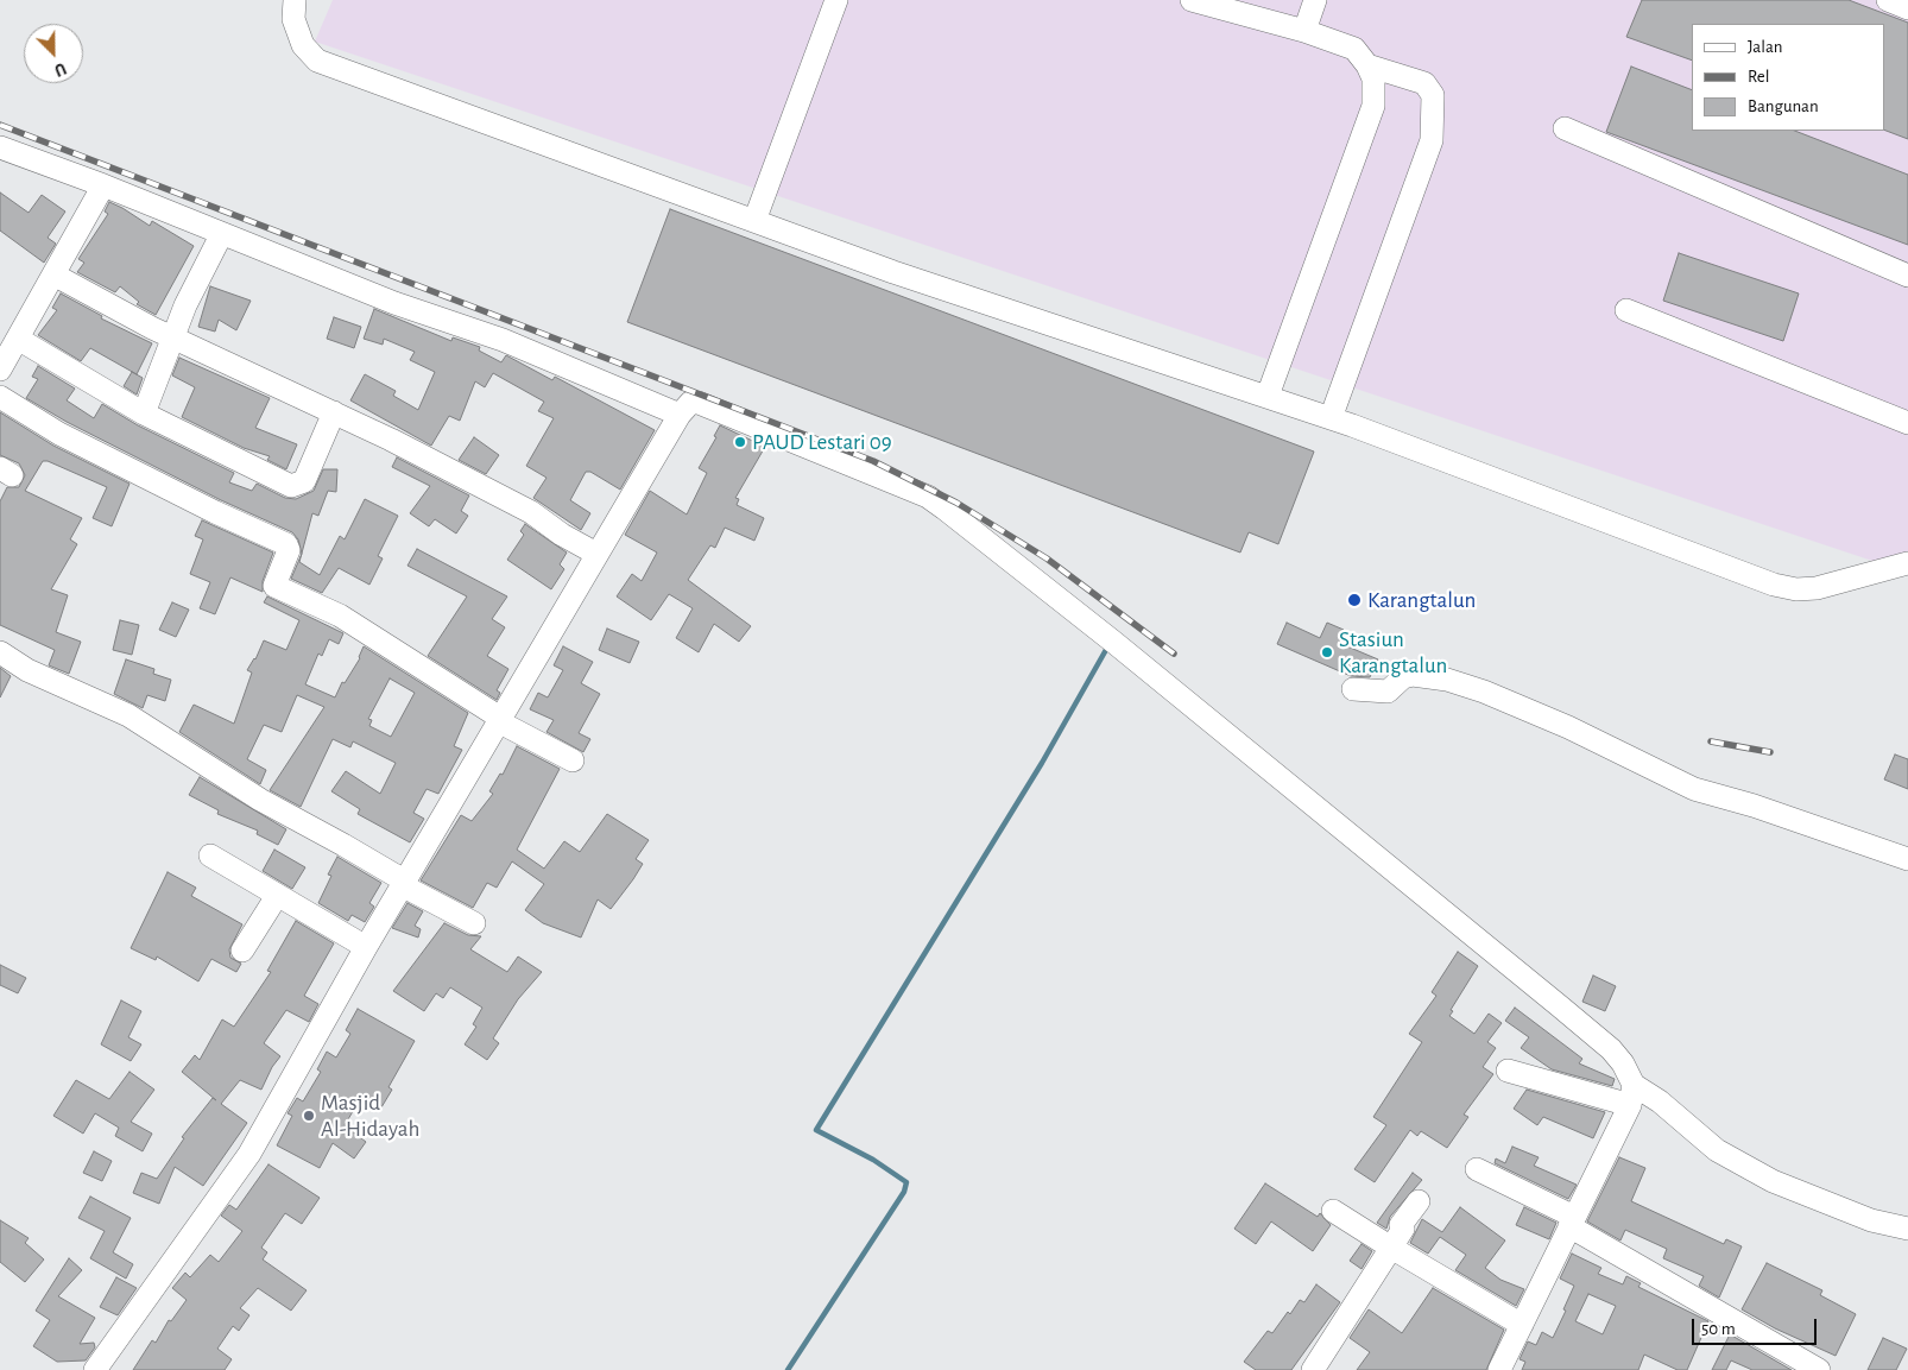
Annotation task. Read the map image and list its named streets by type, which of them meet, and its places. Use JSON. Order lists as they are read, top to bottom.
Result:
{
  "places": [
    "PAUD Lestari 09",
    "Karangtalun",
    "Stasiun Karangtalun",
    "Masjid Al-Hidayah"
  ],
  "legend": ["Jalan", "Rel", "Bangunan"],
  "scale_bar": "50 m",
  "north": "bottom right"
}
